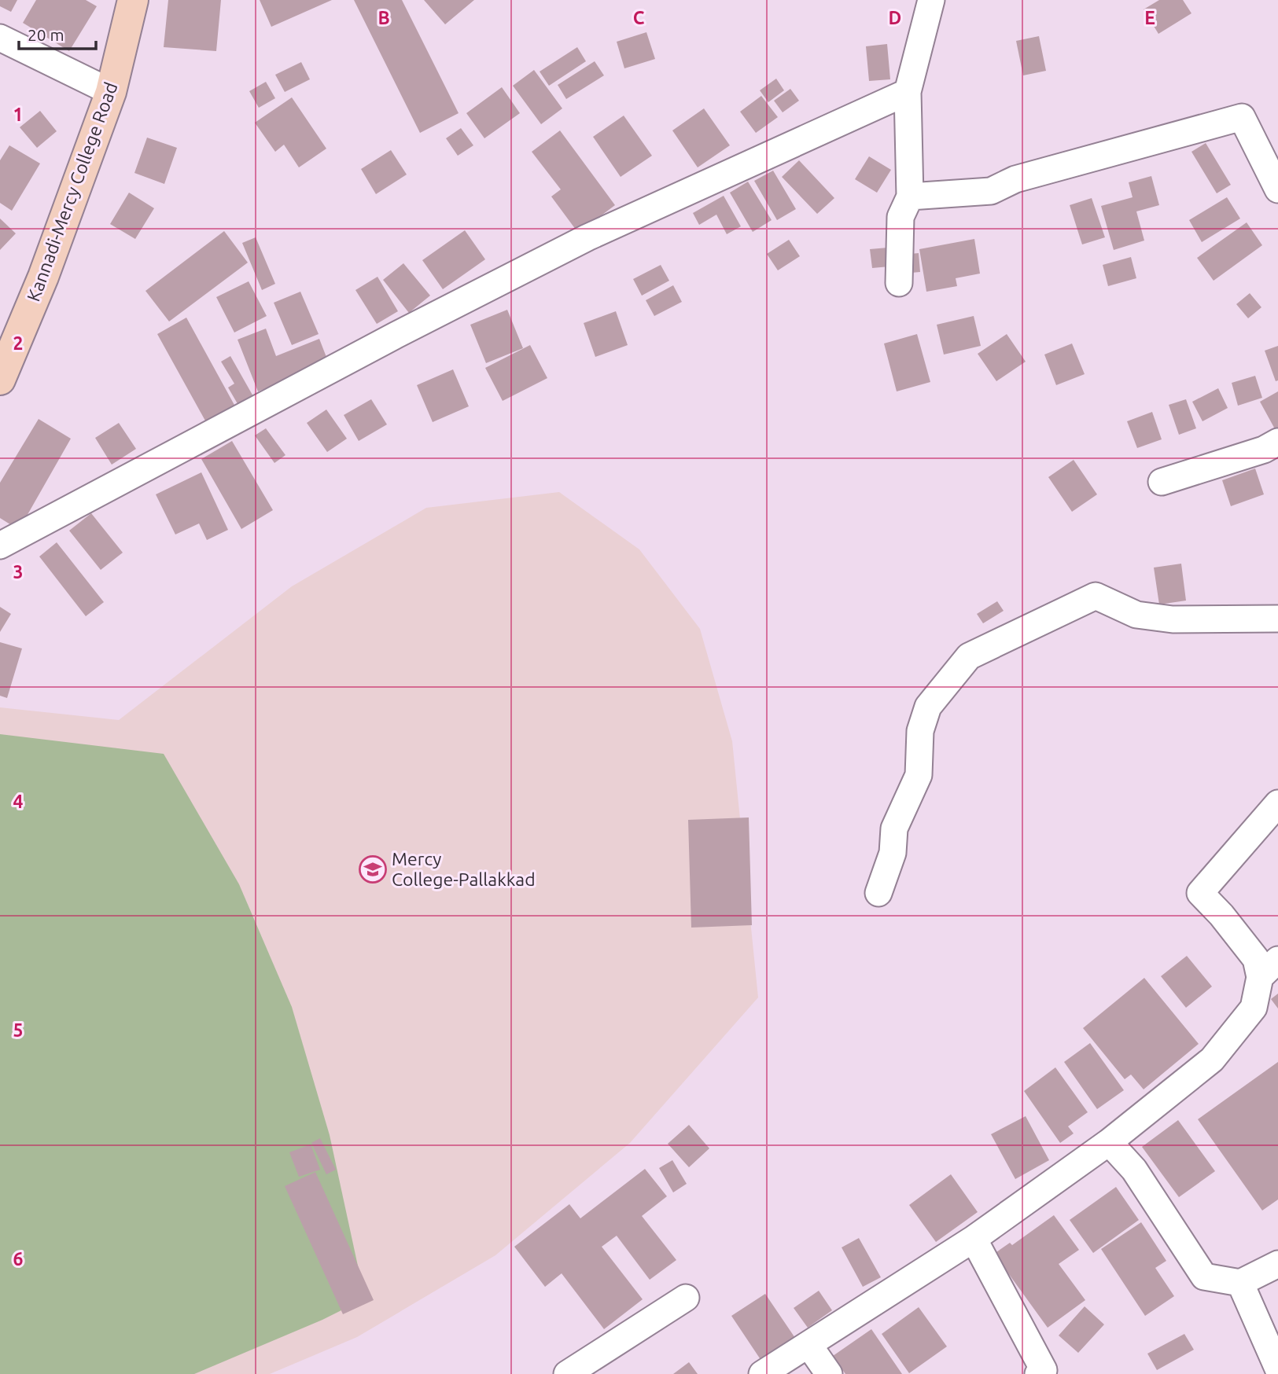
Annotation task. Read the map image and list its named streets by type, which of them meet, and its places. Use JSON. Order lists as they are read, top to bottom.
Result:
{
  "streets": {
    "main road": ["Kannadi-Mercy College Road"]
  },
  "places": {
    "school or university": ["Mercy College-Pallakkad"]
  },
  "scale_bar": "20 m",
  "grid": {
    "columns": [
      "B",
      "C",
      "D",
      "E"
    ],
    "rows": [
      "1",
      "2",
      "3",
      "4",
      "5",
      "6"
    ]
  }
}
